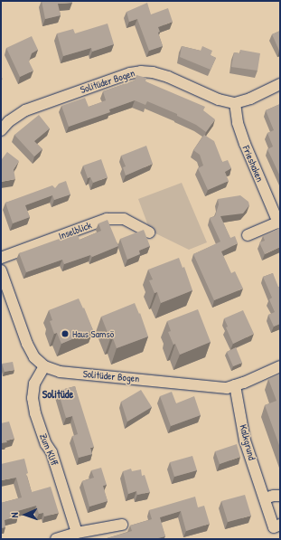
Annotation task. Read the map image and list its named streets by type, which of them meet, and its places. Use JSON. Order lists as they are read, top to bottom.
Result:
{
  "streets": {
    "street": [
      "Solitüder Bogen",
      "Frieshaken",
      "Inselblick",
      "Kalkgrund",
      "Zum Kliff"
    ]
  },
  "crossings": [
    ["Solitüder Bogen", "Frieshaken"],
    ["Solitüder Bogen", "Kalkgrund"],
    ["Solitüder Bogen", "Zum Kliff"]
  ],
  "districts": ["Solitüde"],
  "places": ["Haus Samsö"],
  "north": "left"
}
